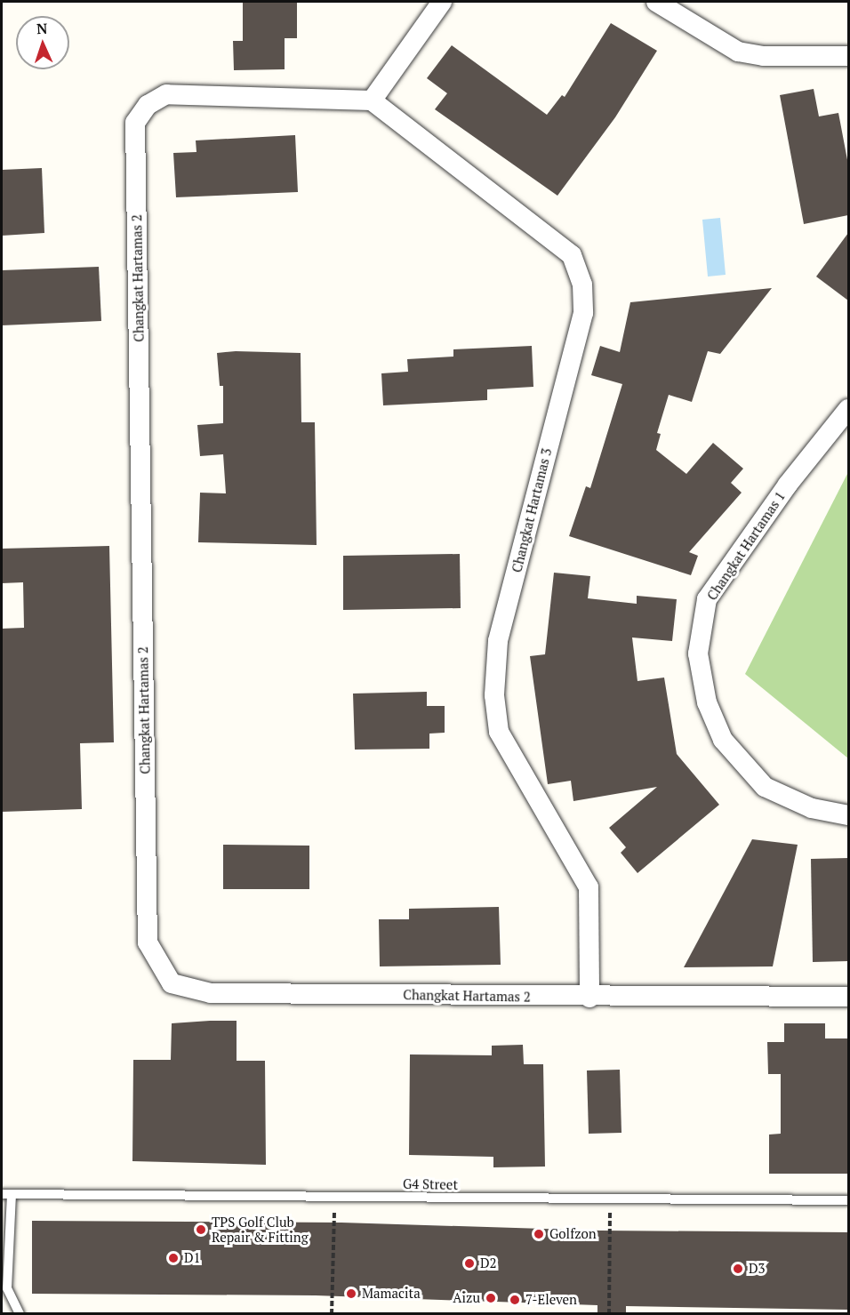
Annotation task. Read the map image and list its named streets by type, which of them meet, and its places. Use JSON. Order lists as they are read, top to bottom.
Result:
{
  "streets": {
    "street": ["Changkat Hartamas 2", "Changkat Hartamas 3", "Changkat Hartamas 1"],
    "lane": ["G4 Street"]
  },
  "crossings": [
    ["Changkat Hartamas 2", "Changkat Hartamas 3"]
  ],
  "places": [
    "TPS Golf Club Repair & Fitting",
    "Golfzon",
    "D1",
    "D2",
    "D3",
    "Mamacita",
    "Aizu",
    "7-Eleven"
  ],
  "north": "top"
}
